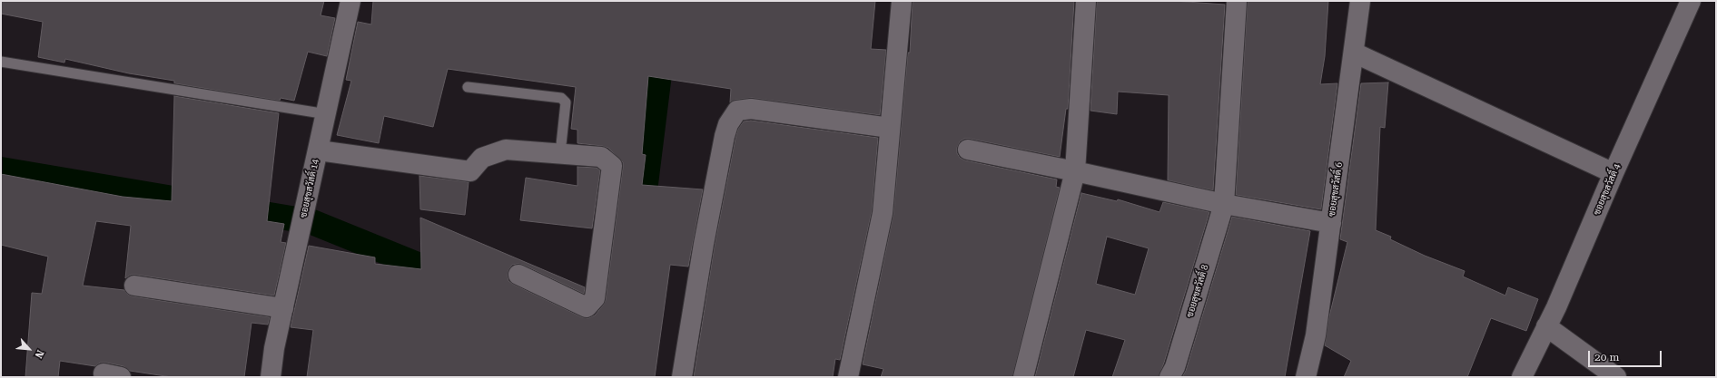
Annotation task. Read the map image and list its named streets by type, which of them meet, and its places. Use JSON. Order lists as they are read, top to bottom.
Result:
{
  "streets": {
    "street": [
      "ซอยสุขสวัสดิ์ 14",
      "ซอยสุขสวัสดิ์ 6",
      "ซอยสุขสวัสดิ์ 4",
      "ซอยสุขสวัสดิ์ 8"
    ]
  },
  "scale_bar": "20 m",
  "north": "bottom right"
}
